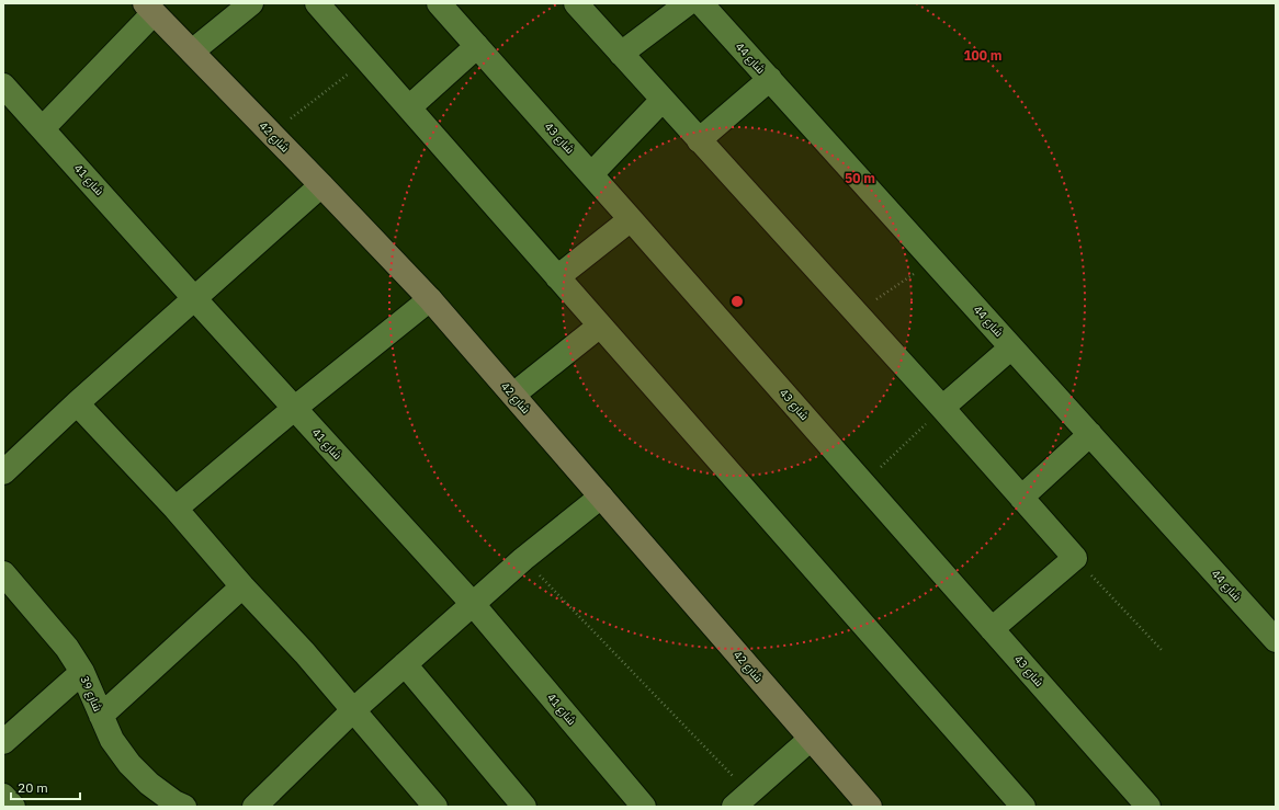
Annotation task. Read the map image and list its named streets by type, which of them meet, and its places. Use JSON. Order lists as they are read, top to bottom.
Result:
{
  "streets": {
    "main road": ["شارع 42"],
    "street": [
      "شارع 44",
      "شارع 43",
      "شارع 41",
      "شارع 39"
    ]
  },
  "scale_bar": "20 m",
  "rings": ["100 m", "50 m"]
}
